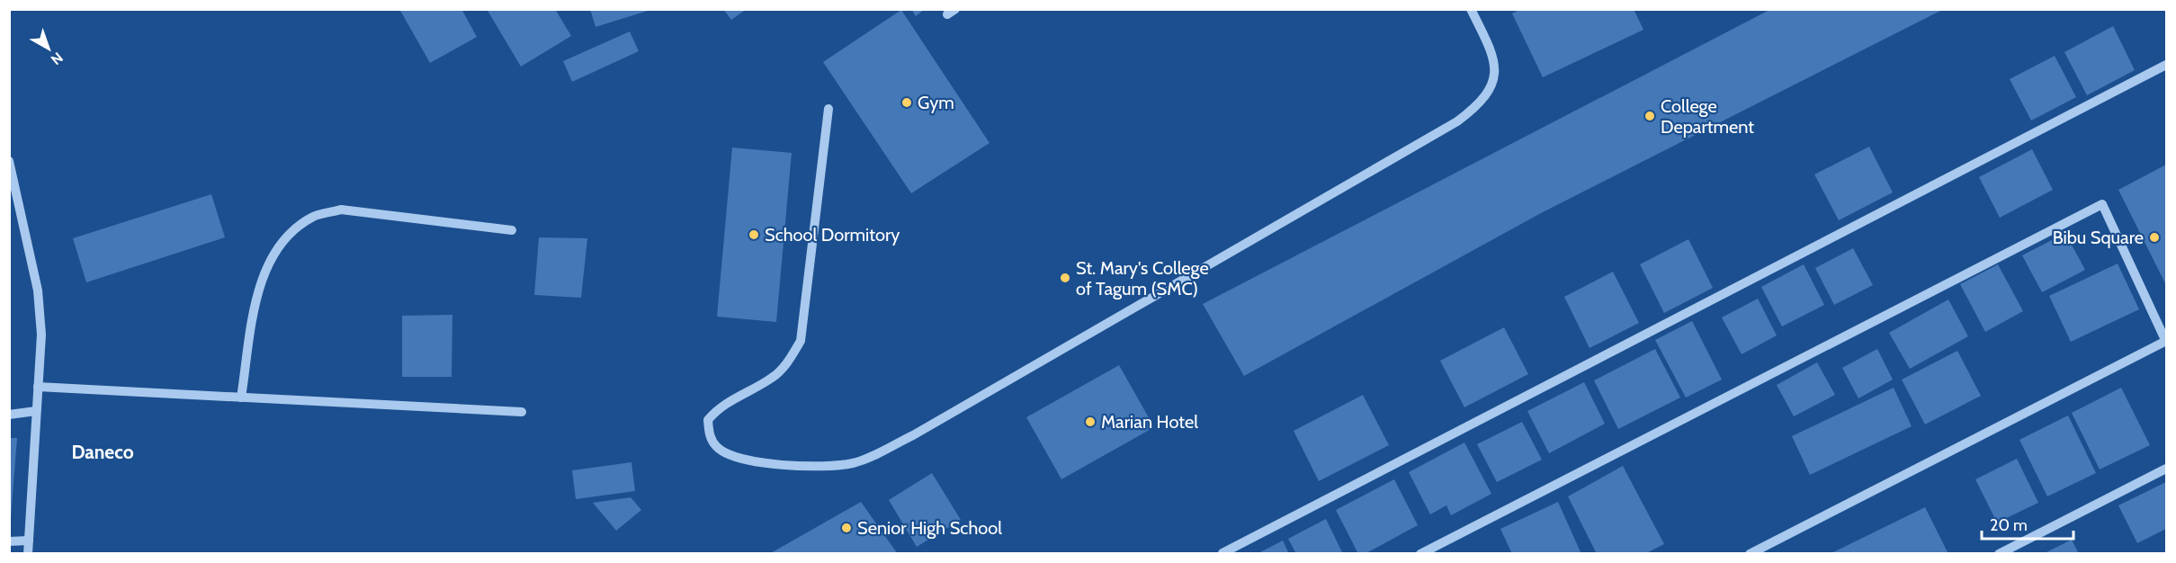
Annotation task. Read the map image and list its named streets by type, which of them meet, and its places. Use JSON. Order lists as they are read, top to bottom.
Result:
{
  "districts": ["Daneco"],
  "places": [
    "Gym",
    "College Department",
    "School Dormitory",
    "Bibu Square",
    "St. Mary's College of Tagum (SMC)",
    "Marian Hotel",
    "Senior High School"
  ],
  "scale_bar": "20 m",
  "north": "bottom right"
}
